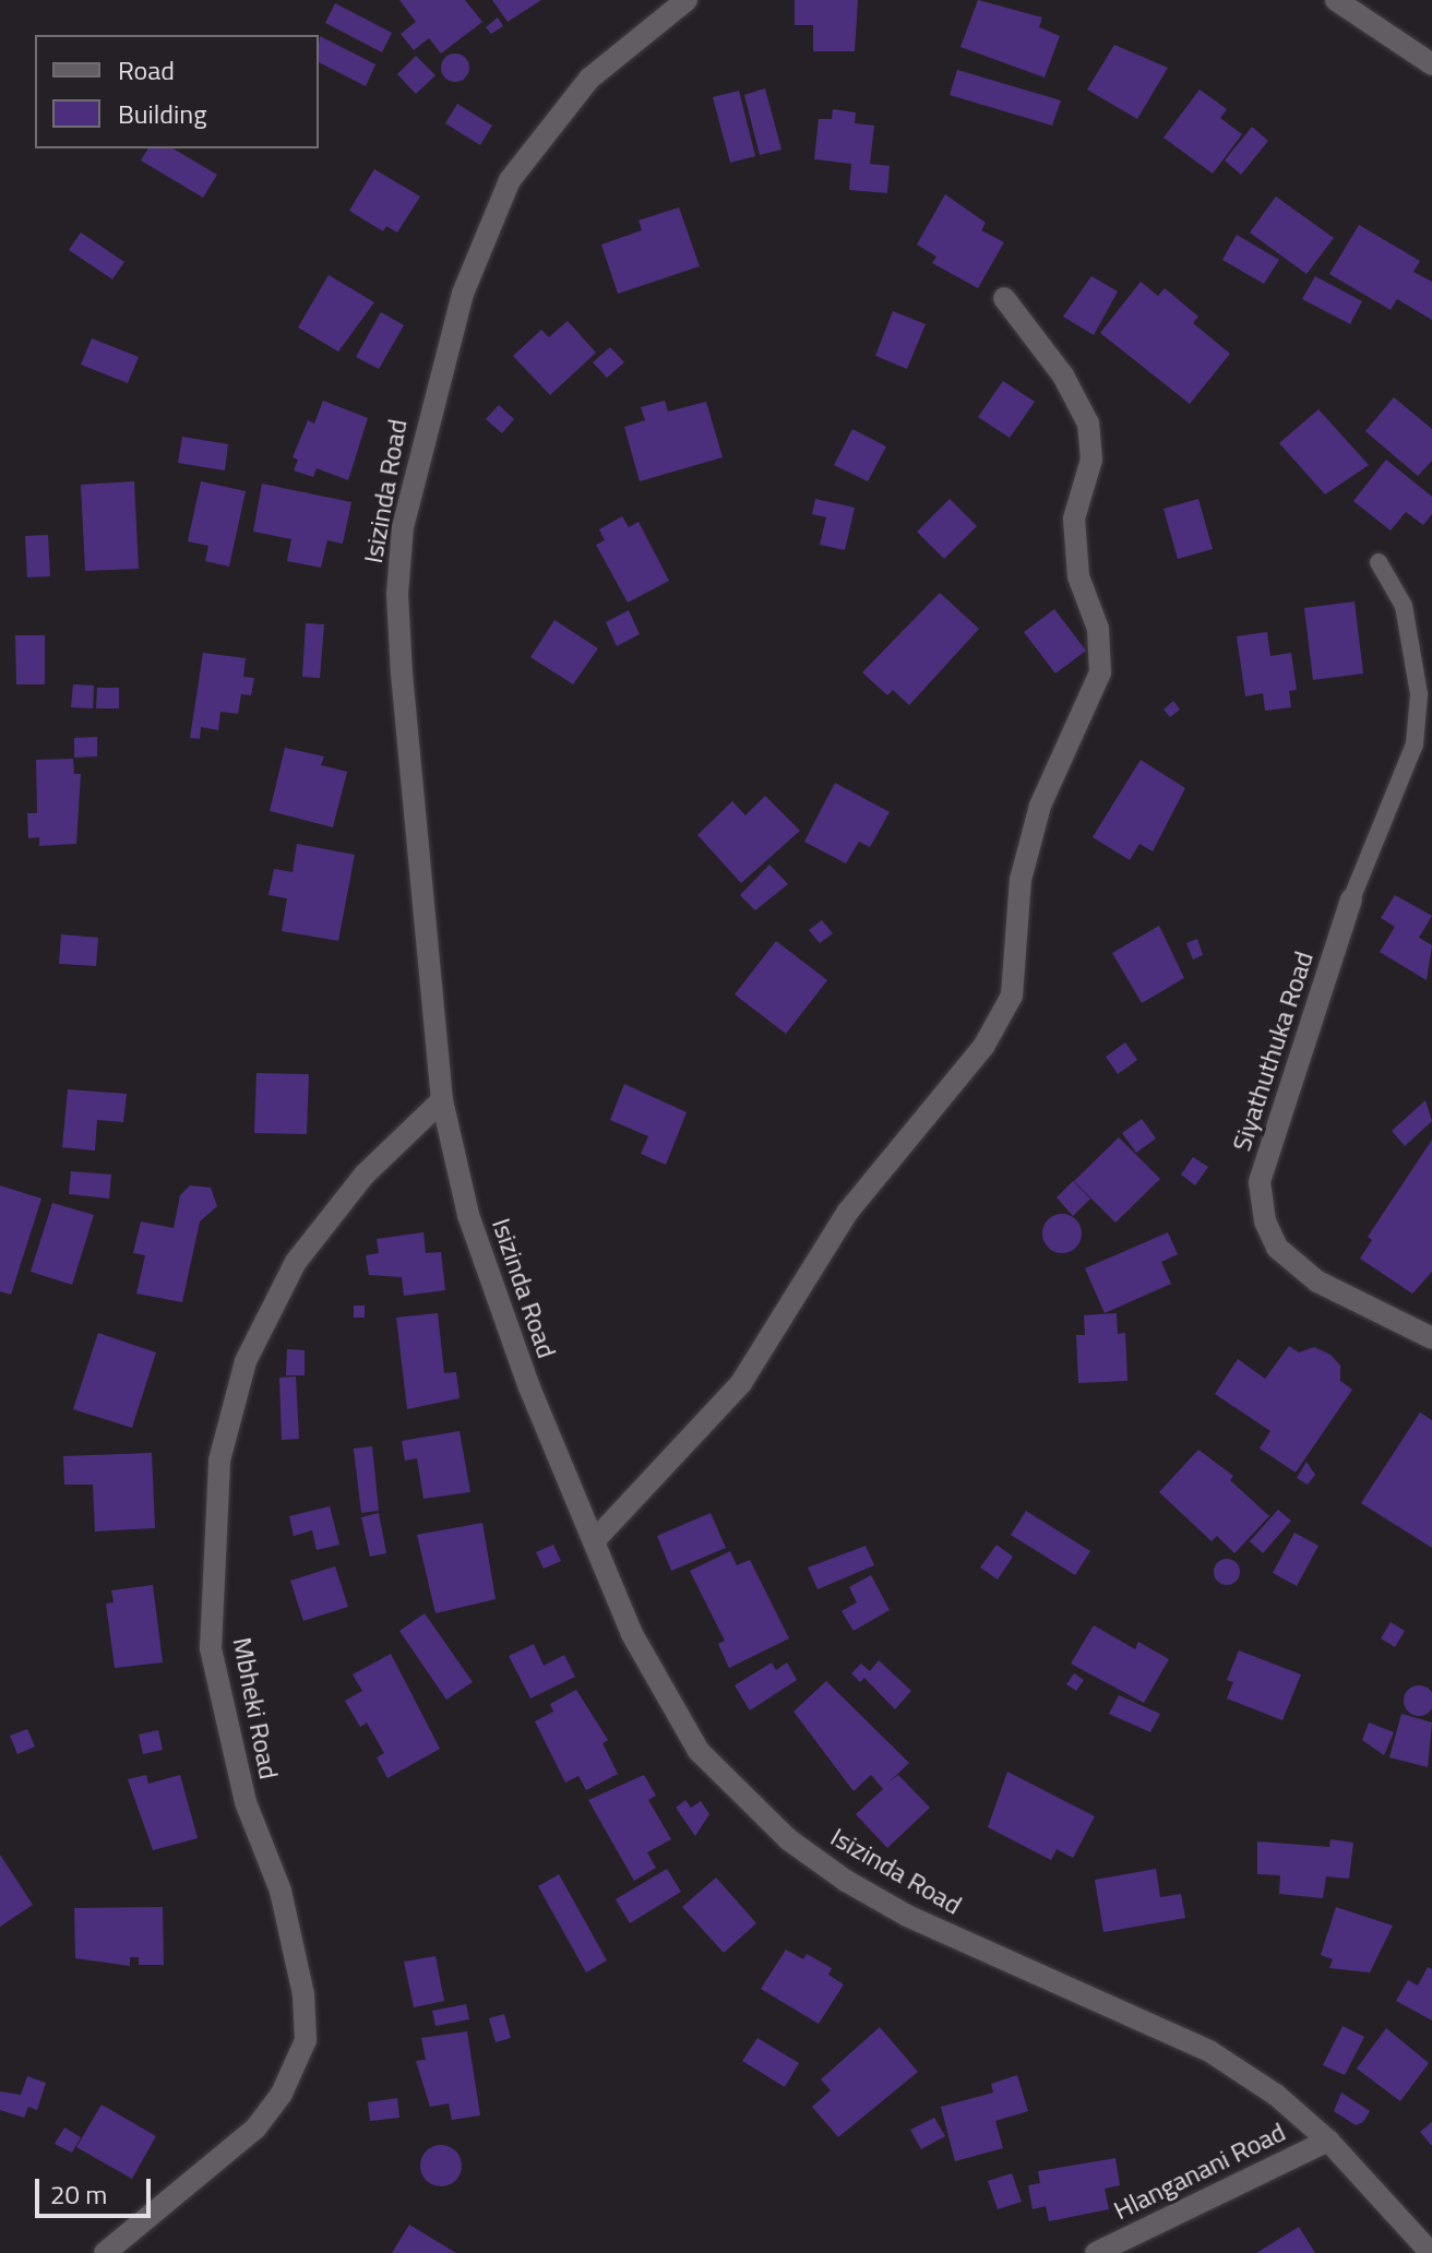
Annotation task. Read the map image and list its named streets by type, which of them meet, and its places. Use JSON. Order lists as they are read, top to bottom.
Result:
{
  "streets": {
    "street": [
      "Isizinda Road",
      "Siyathuthuka Road",
      "Mbheki Road",
      "Hlanganani Road"
    ]
  },
  "crossings": [
    ["Isizinda Road", "Mbheki Road"],
    ["Isizinda Road", "Hlanganani Road"]
  ],
  "legend": ["Road", "Building"],
  "scale_bar": "20 m"
}
